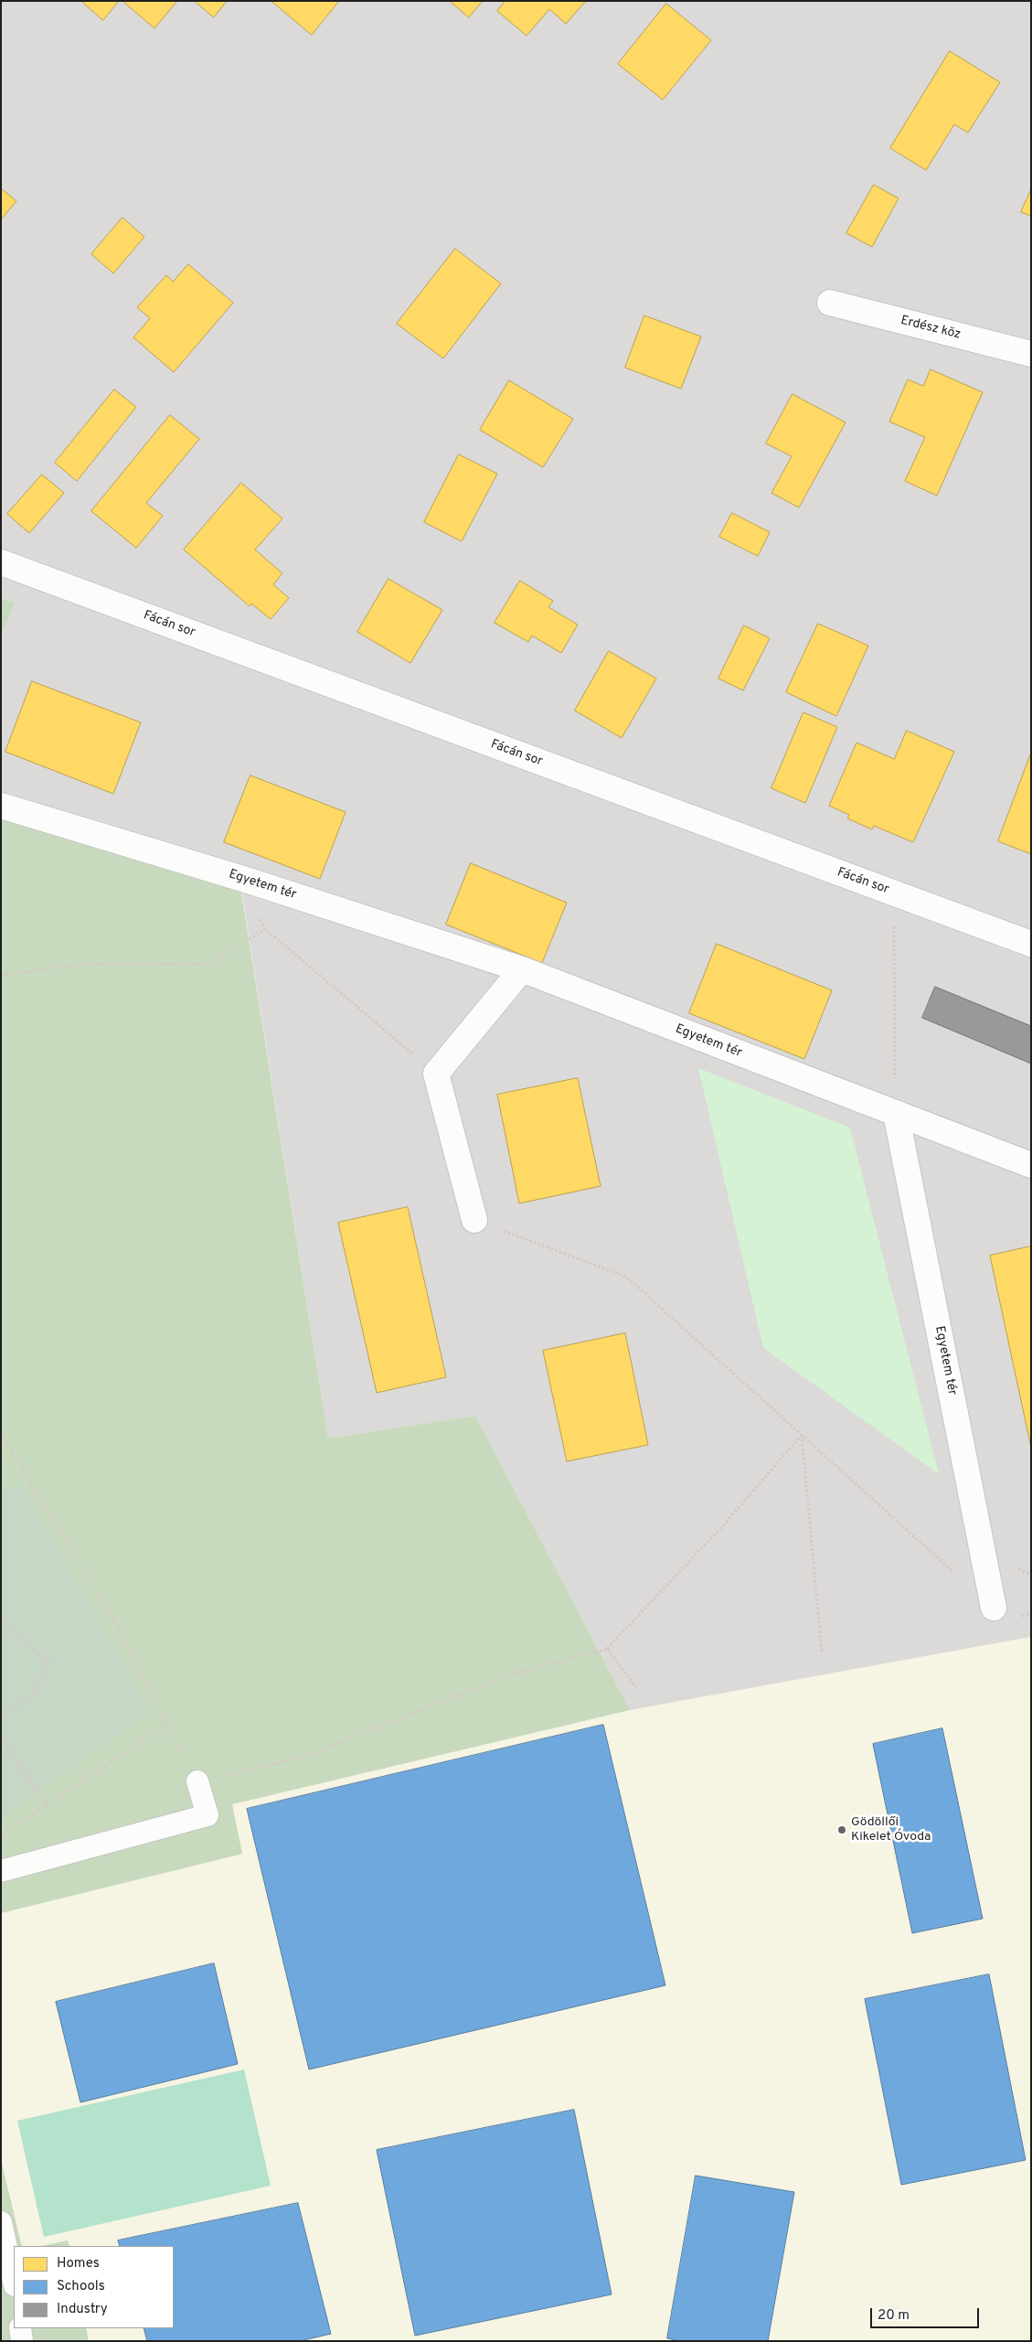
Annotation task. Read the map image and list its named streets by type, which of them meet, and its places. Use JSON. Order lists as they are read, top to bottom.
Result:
{
  "streets": {
    "street": ["Erdész köz", "Fácán sor", "Egyetem tér"]
  },
  "places": ["Gödöllői Kikelet Óvoda"],
  "legend": ["Homes", "Schools", "Industry"],
  "scale_bar": "20 m"
}
